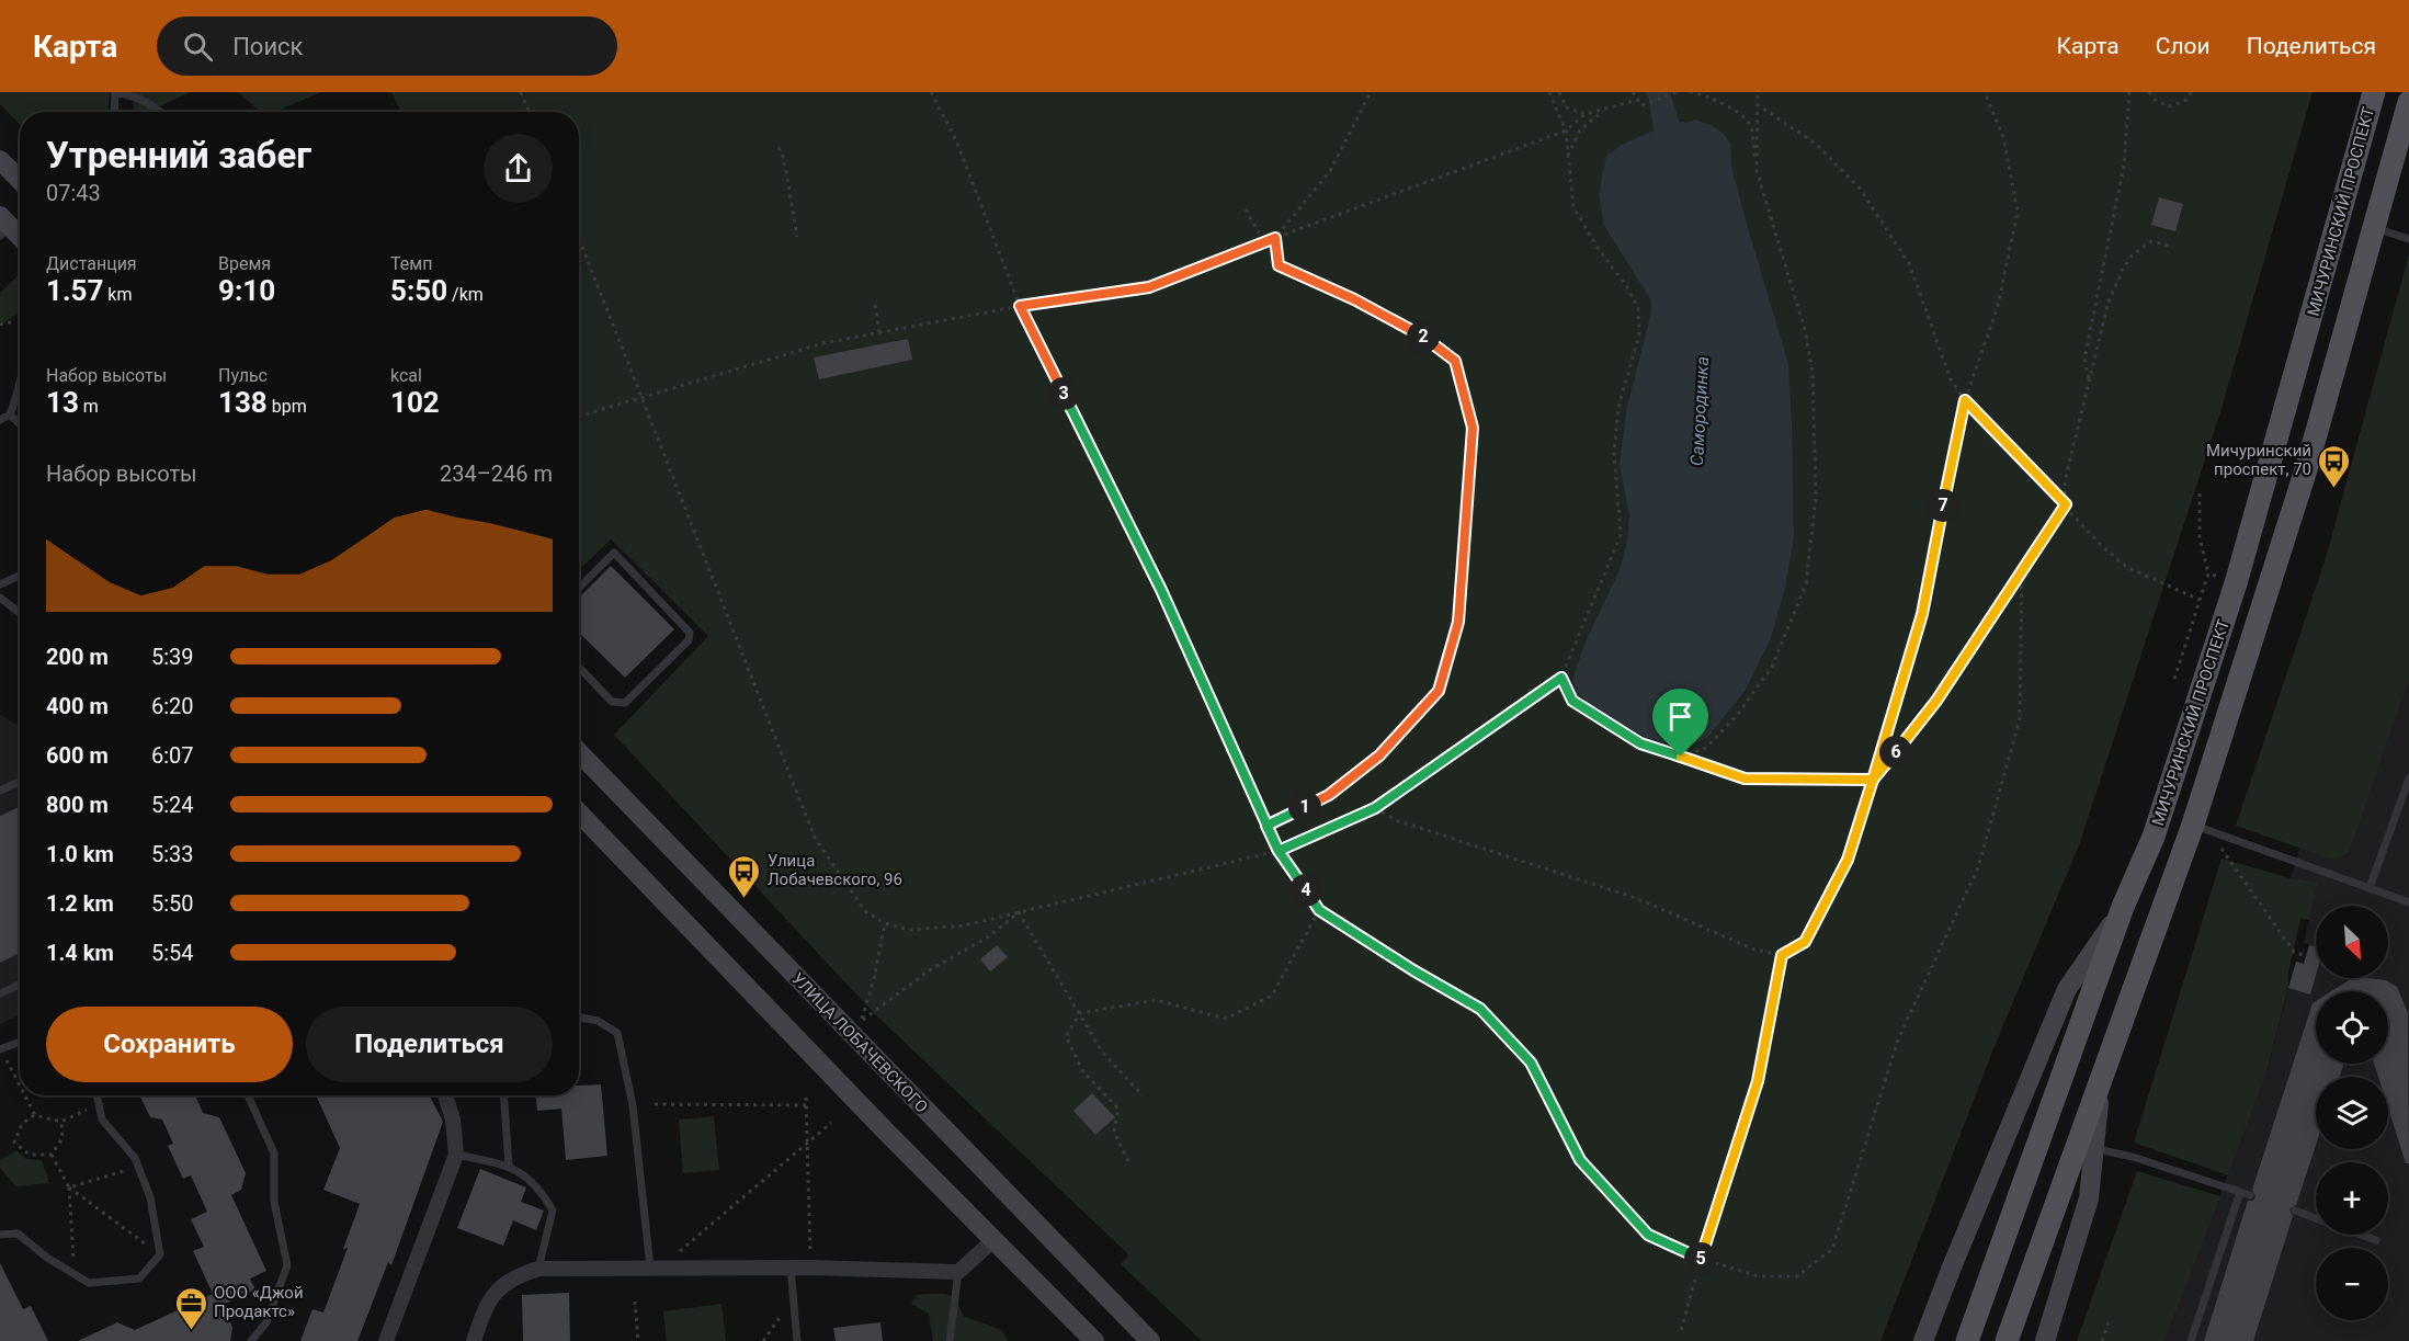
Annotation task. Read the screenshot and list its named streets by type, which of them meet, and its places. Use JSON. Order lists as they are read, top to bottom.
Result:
{
  "streets": {
    "main road": ["МИЧУРИНСКИЙ ПРОСПЕКТ", "УЛИЦА ЛОБАЧЕВСКОГО"]
  },
  "water": ["Самородинка"],
  "places": {
    "bus stop": ["Мичуринский проспект, 70", "Улица Лобачевского, 96"],
    "office": ["ООО «Джой Продактс»"]
  },
  "north": "bottom right",
  "page": {
    "header": "Карта",
    "search": "Поиск",
    "nav": ["Карта", "Слои", "Поделиться"],
    "heading": ["Утренний забег", "07:43"],
    "stats": [
      ["Дистанция", "1.57 km"],
      ["Время", "9:10"],
      ["Темп", "5:50 /km"],
      ["Набор высоты", "13 m"],
      ["Пульс", "138 bpm"],
      ["kcal", "102"]
    ],
    "pins": [
      "2",
      "3",
      "7",
      "6",
      "1",
      "4",
      "5"
    ],
    "chart": ["Набор высоты", "234–246 m"],
    "list": [
      {
        "name": "200 m",
        "note": "5:39"
      },
      {
        "name": "400 m",
        "note": "6:20"
      },
      {
        "name": "600 m",
        "note": "6:07"
      },
      {
        "name": "800 m",
        "note": "5:24"
      },
      {
        "name": "1.0 km",
        "note": "5:33"
      },
      {
        "name": "1.2 km",
        "note": "5:50"
      },
      {
        "name": "1.4 km",
        "note": "5:54"
      }
    ],
    "map_buttons": ["+", "−"],
    "buttons": ["Сохранить", "Поделиться"]
  }
}
